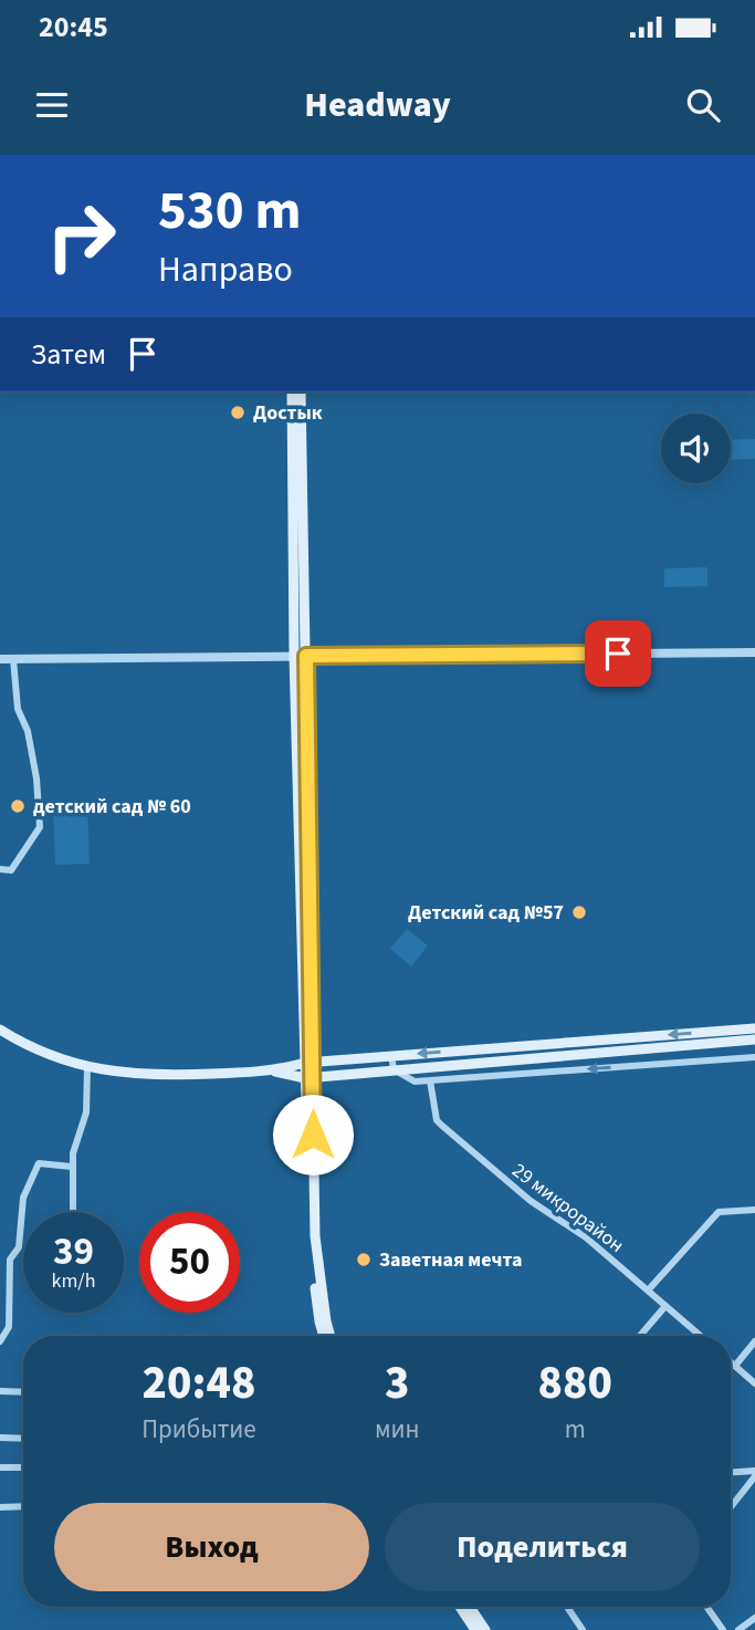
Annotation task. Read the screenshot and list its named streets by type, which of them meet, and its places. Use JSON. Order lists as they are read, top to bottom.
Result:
{
  "streets": {
    "street": ["29 микрорайон"]
  },
  "places": [
    "Достык",
    "детский сад № 60",
    "Детский сад №57",
    "Заветная мечта"
  ],
  "page": {
    "status": "20:45",
    "header": "Headway",
    "turn": ["530 m", "Направо"],
    "then": "Затем",
    "speed": "39 km/h",
    "limit": "50",
    "eta": [
      "20:48",
      "Прибытие",
      "3",
      "мин",
      "880",
      "m"
    ],
    "buttons": ["Выход", "Поделиться"]
  }
}
